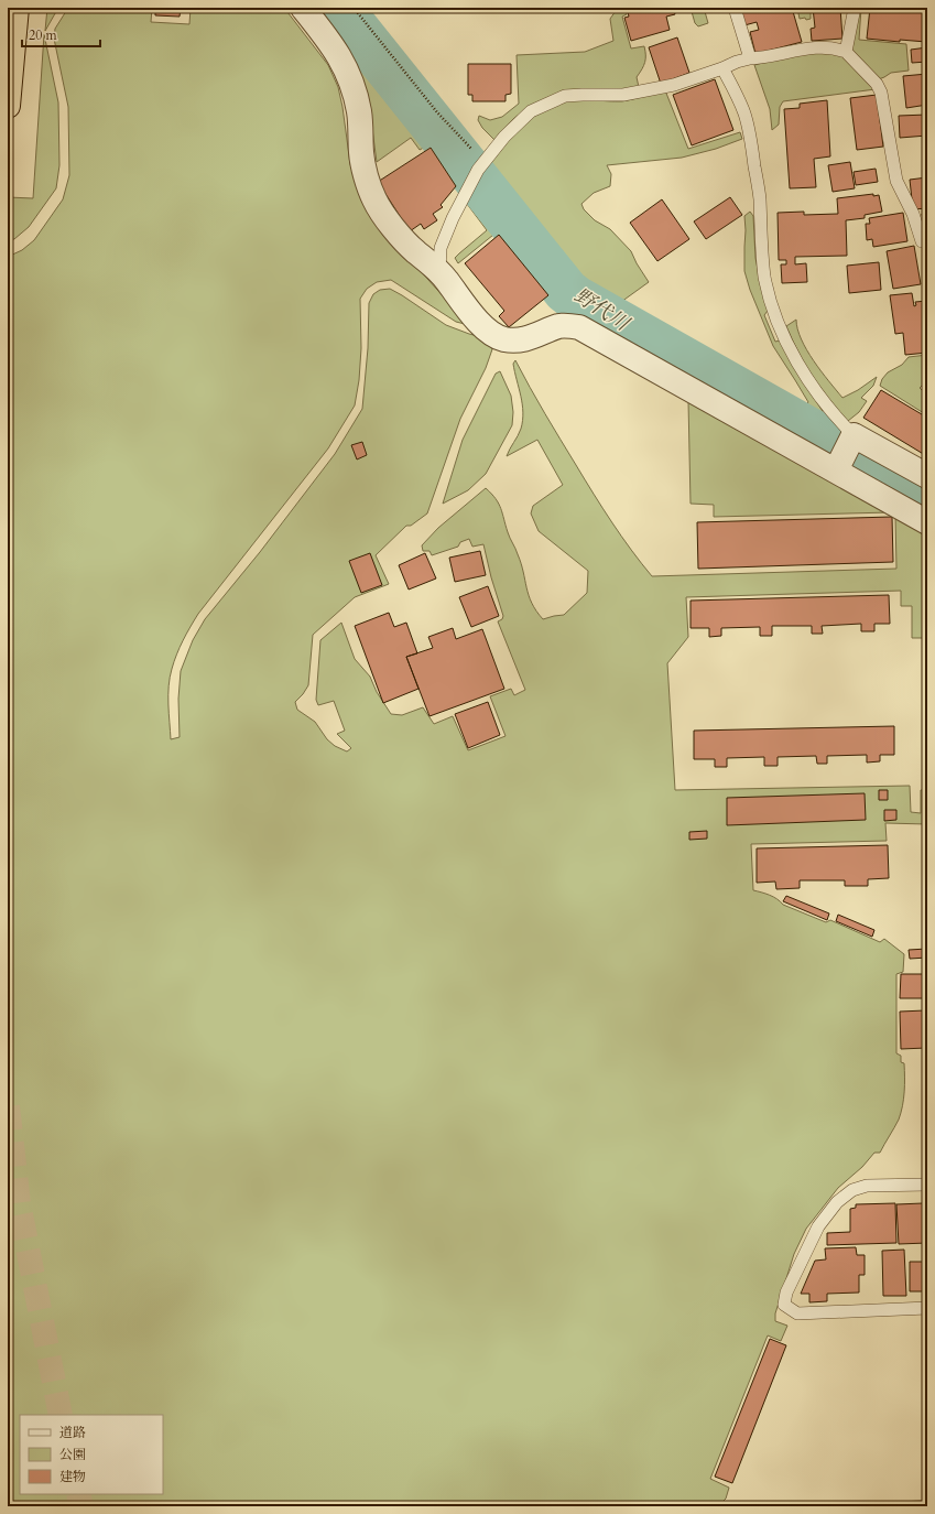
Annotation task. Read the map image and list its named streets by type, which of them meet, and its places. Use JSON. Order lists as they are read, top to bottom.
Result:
{
  "water": ["野代川"],
  "legend": ["道路", "公園", "建物"],
  "scale_bar": "20 m"
}
